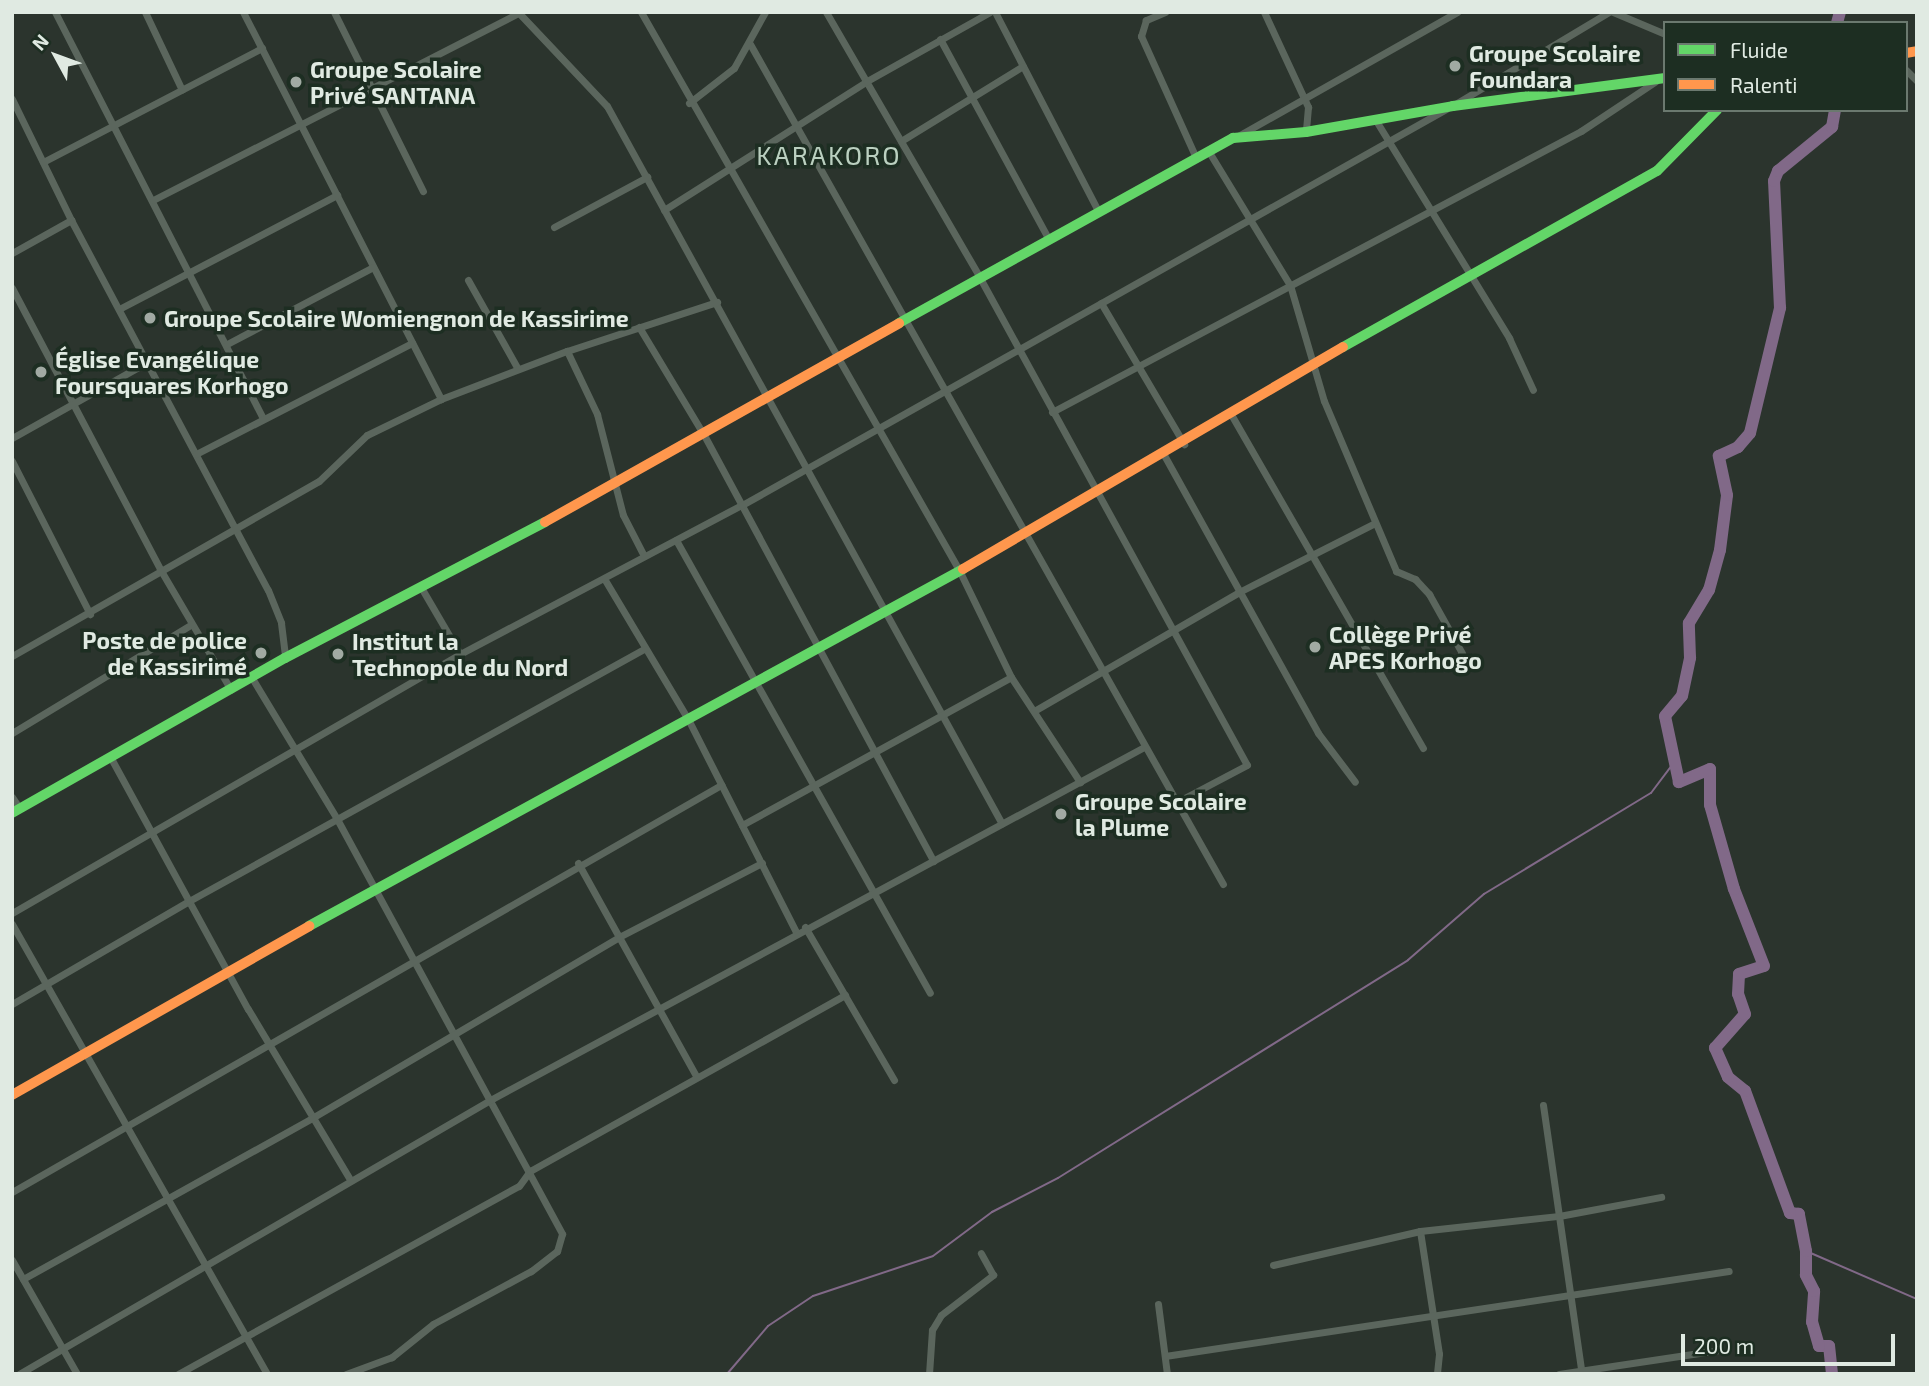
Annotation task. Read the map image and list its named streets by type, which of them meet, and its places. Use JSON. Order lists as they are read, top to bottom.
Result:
{
  "districts": ["KARAKORO"],
  "places": [
    "Groupe Scolaire Foundara",
    "Groupe Scolaire Privé SANTANA",
    "Groupe Scolaire Womiengnon de Kassirime",
    "Église Evangélique Foursquares Korhogo",
    "Collège Privé APES Korhogo",
    "Poste de police de Kassirimé",
    "Institut la Technopole du Nord",
    "Groupe Scolaire la Plume"
  ],
  "legend": ["Fluide", "Ralenti"],
  "scale_bar": "200 m",
  "north": "top left"
}
